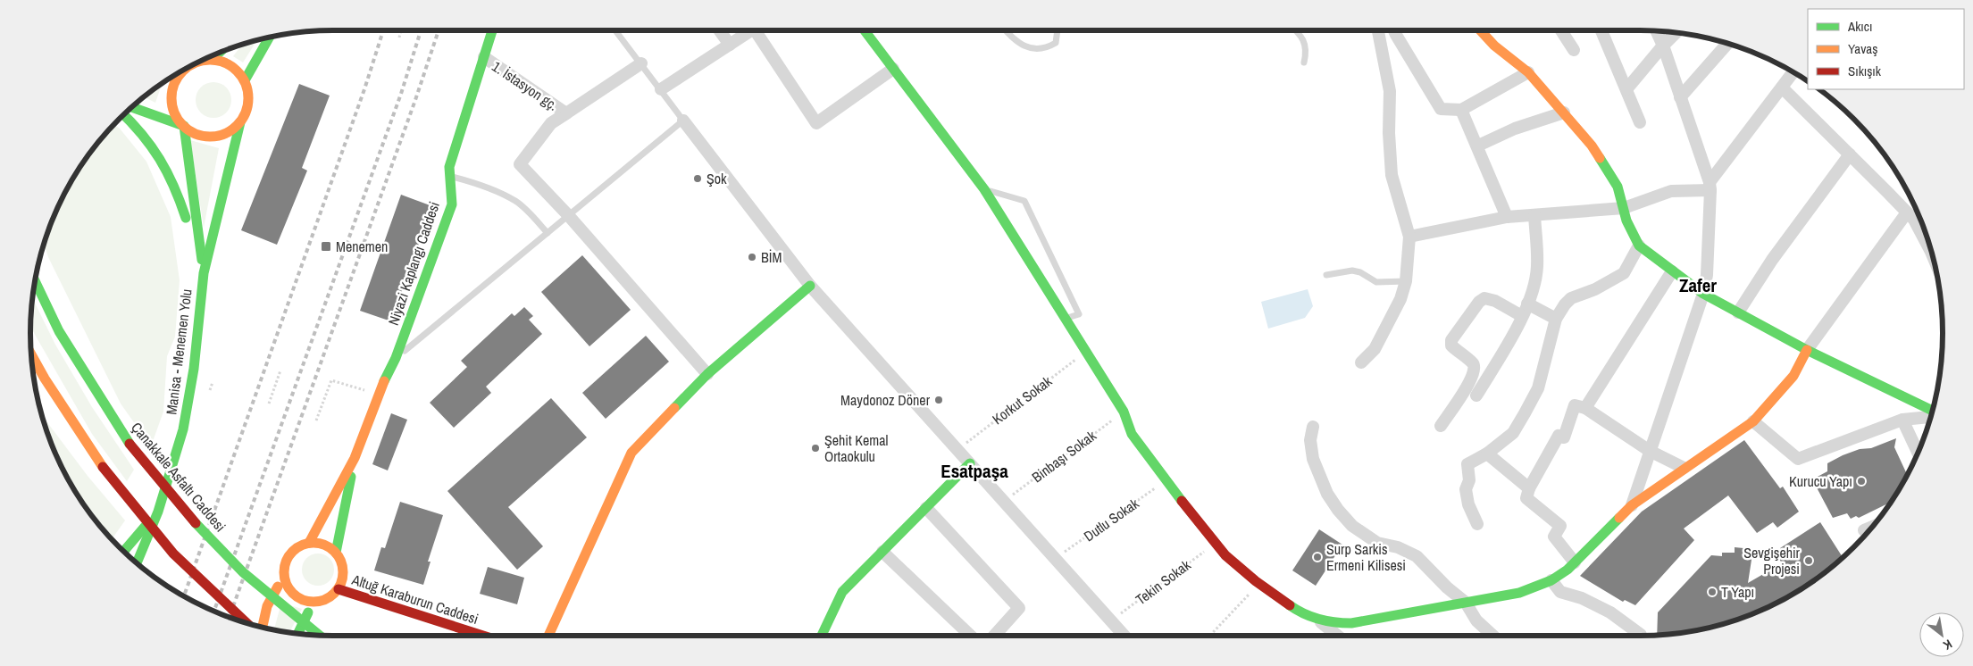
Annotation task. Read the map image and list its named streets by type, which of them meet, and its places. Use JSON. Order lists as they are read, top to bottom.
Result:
{
  "streets": {
    "main road": [
      "Niyazi Kaplangı Caddesi",
      "Manisa - Menemen Yolu",
      "Çanakkale Asfaltı Caddesi",
      "Altuğ Karaburun Caddesi"
    ],
    "street": ["1. İstasyon gç."],
    "path": [
      "Korkut Sokak",
      "Binbaşı Sokak",
      "Dutlu Sokak",
      "Tekin Sokak"
    ]
  },
  "crossings": [
    ["1. İstasyon gç.", "Niyazi Kaplangı Caddesi"],
    ["Niyazi Kaplangı Caddesi", "Altuğ Karaburun Caddesi"]
  ],
  "districts": ["Zafer", "Esatpaşa"],
  "places": {
    "other": [
      "Şok",
      "BİM",
      "Maydonoz Döner",
      "Şehit Kemal Ortaokulu",
      "Kurucu Yapı",
      "Surp Sarkis Ermeni Kilisesi",
      "Sevgişehir Projesi",
      "T Yapı"
    ],
    "transit": ["Menemen"]
  },
  "legend": ["Akıcı", "Yavaş", "Sıkışık"],
  "north": "bottom right"
}
